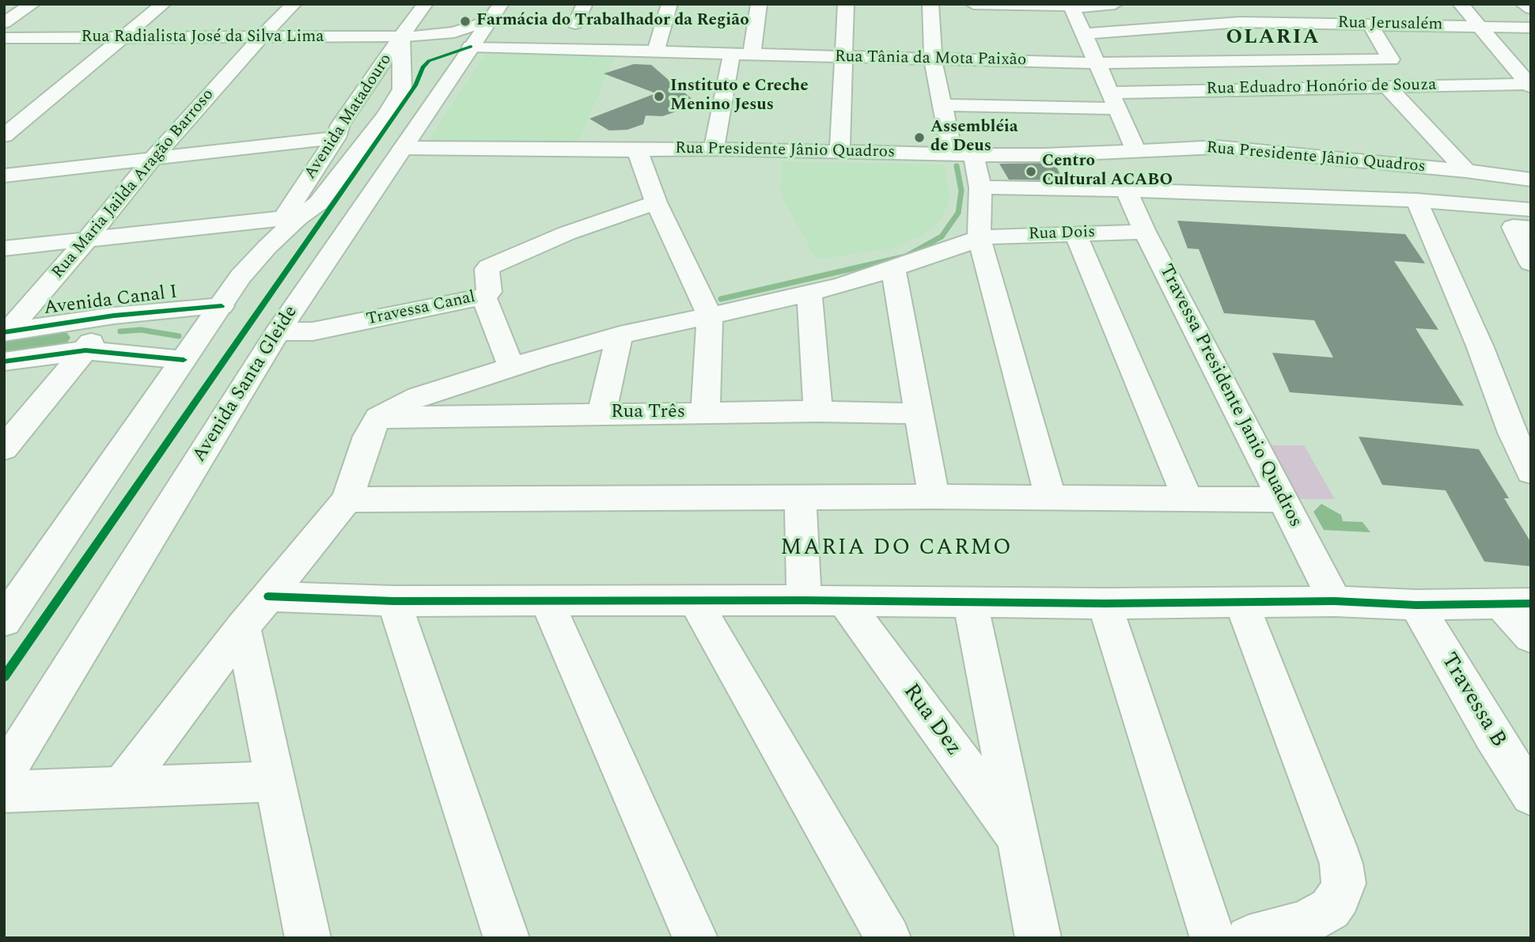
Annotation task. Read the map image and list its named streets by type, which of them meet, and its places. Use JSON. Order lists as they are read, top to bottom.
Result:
{
  "streets": {
    "street": [
      "Rua Jerusalém",
      "Rua Radialista José da Silva Lima",
      "Rua Tânia da Mota Paixão",
      "Rua Eduadro Honório de Souza",
      "Avenida Matadouro",
      "Rua Presidente Jânio Quadros",
      "Rua Maria Jailda Aragão Barroso",
      "Rua Dois",
      "Avenida Canal I",
      "Travessa Canal",
      "Avenida Santa Gleide",
      "Travessa Presidente Janio Quadros",
      "Rua Três",
      "Travessa B",
      "Rua Dez"
    ]
  },
  "crossings": [
    ["Rua Jerusalém", "Rua Tânia da Mota Paixão"],
    ["Rua Radialista José da Silva Lima", "Avenida Matadouro"],
    ["Rua Radialista José da Silva Lima", "Rua Maria Jailda Aragão Barroso"],
    ["Rua Radialista José da Silva Lima", "Avenida Santa Gleide"],
    ["Rua Tânia da Mota Paixão", "Avenida Santa Gleide"],
    ["Rua Presidente Jânio Quadros", "Avenida Santa Gleide"],
    ["Rua Maria Jailda Aragão Barroso", "Avenida Canal I"],
    ["Rua Dois", "Travessa Presidente Janio Quadros"],
    ["Rua Dois", "Rua Três"],
    ["Travessa Canal", "Avenida Santa Gleide"]
  ],
  "districts": ["OLARIA", "MARIA DO CARMO"],
  "places": [
    "Farmácia do Trabalhador da Região",
    "Instituto e Creche Menino Jesus",
    "Assembléia de Deus",
    "Centro Cultural ACABO"
  ]
}
